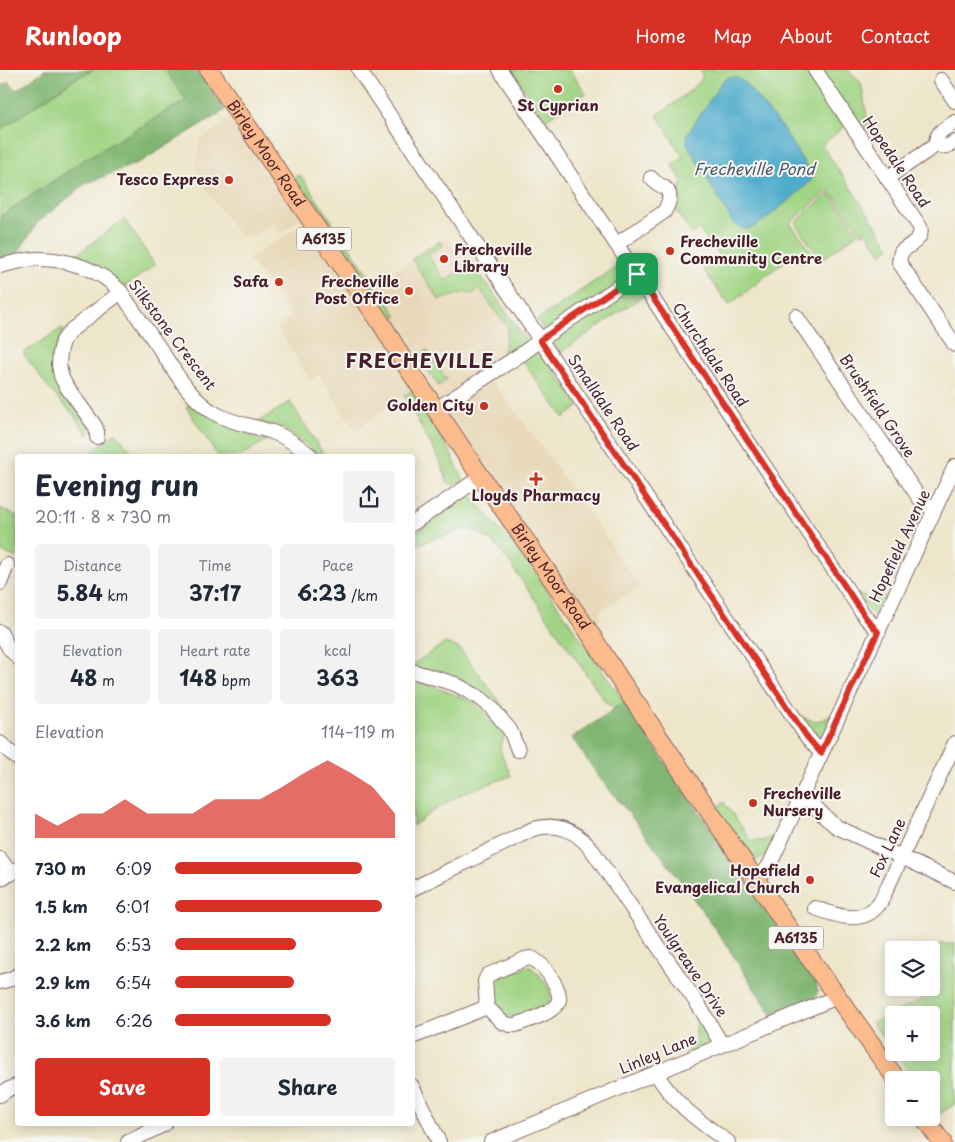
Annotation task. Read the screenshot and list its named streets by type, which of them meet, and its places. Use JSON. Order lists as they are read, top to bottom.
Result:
{
  "streets": {
    "main road": ["Birley Moor Road", "A6135"],
    "street": [
      "Hopedale Road",
      "Silkstone Crescent",
      "Churchdale Road",
      "Smalldale Road",
      "Brushfield Grove",
      "Hopefield Avenue",
      "Fox Lane",
      "Youlgreave Drive",
      "Linley Lane"
    ]
  },
  "crossings": [
    ["Birley Moor Road", "Hopefield Avenue"],
    ["Birley Moor Road", "Linley Lane"],
    ["Churchdale Road", "Hopefield Avenue"],
    ["Smalldale Road", "Hopefield Avenue"],
    ["Brushfield Grove", "Hopefield Avenue"],
    ["Youlgreave Drive", "Linley Lane"]
  ],
  "districts": ["FRECHEVILLE"],
  "water": ["Frecheville Pond"],
  "places": {
    "other": [
      "St Cyprian",
      "Tesco Express",
      "Frecheville Community Centre",
      "Frecheville Library",
      "Safa",
      "Frecheville Post Office",
      "Golden City",
      "Frecheville Nursery",
      "Hopefield Evangelical Church"
    ],
    "health": ["Lloyds Pharmacy"]
  },
  "page": {
    "header": "Runloop",
    "nav": [
      "Home",
      "Map",
      "About",
      "Contact"
    ],
    "heading": ["Evening run", "20:11 · 8 × 730 m"],
    "stats": [
      ["Distance", "5.84 km"],
      ["Time", "37:17"],
      ["Pace", "6:23 /km"],
      ["Elevation", "48 m"],
      ["Heart rate", "148 bpm"],
      ["kcal", "363"]
    ],
    "chart": ["Elevation", "114–119 m"],
    "list": [
      {
        "name": "730 m",
        "note": "6:09"
      },
      {
        "name": "1.5 km",
        "note": "6:01"
      },
      {
        "name": "2.2 km",
        "note": "6:53"
      },
      {
        "name": "2.9 km",
        "note": "6:54"
      },
      {
        "name": "3.6 km",
        "note": "6:26"
      }
    ],
    "map_buttons": ["+", "−"],
    "buttons": ["Save", "Share"]
  }
}
